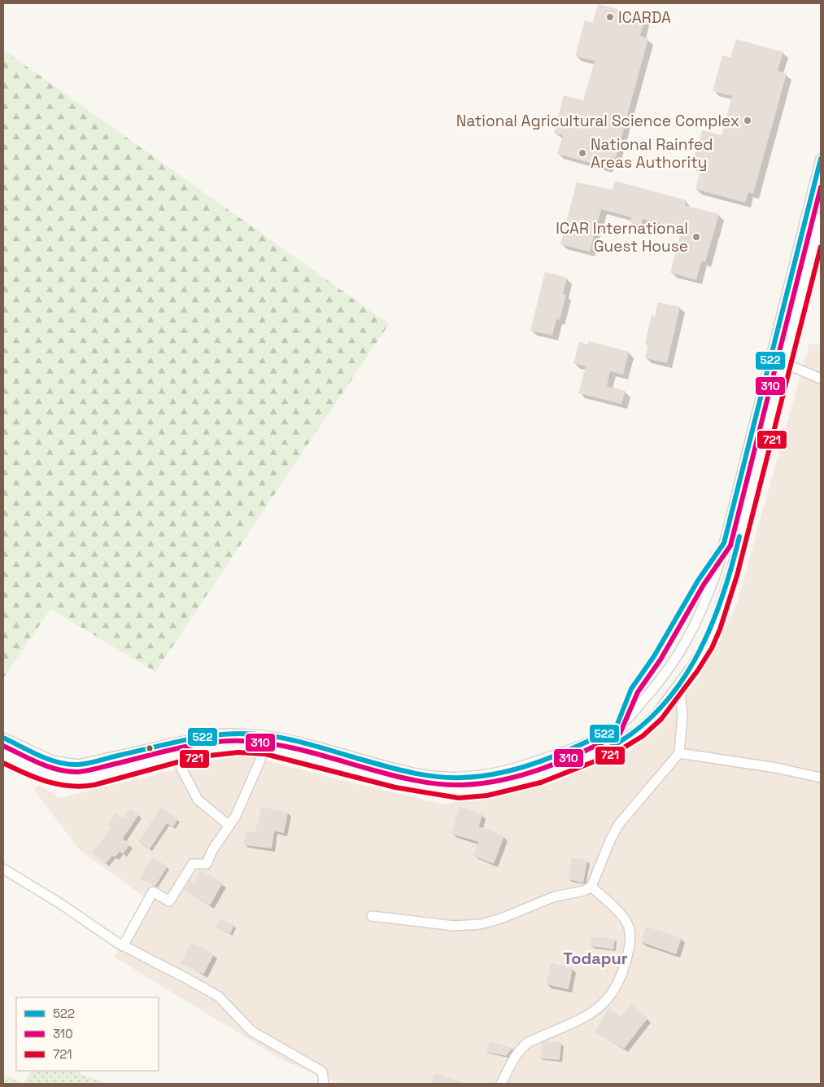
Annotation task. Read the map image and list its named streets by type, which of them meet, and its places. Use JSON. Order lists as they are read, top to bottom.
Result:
{
  "districts": ["Todapur"],
  "places": [
    "ICARDA",
    "National Agricultural Science Complex",
    "National Rainfed Areas Authority",
    "ICAR International Guest House"
  ],
  "lines": ["transit line 522", "transit line 310", "transit line 721"],
  "legend": ["522", "310", "721"]
}
